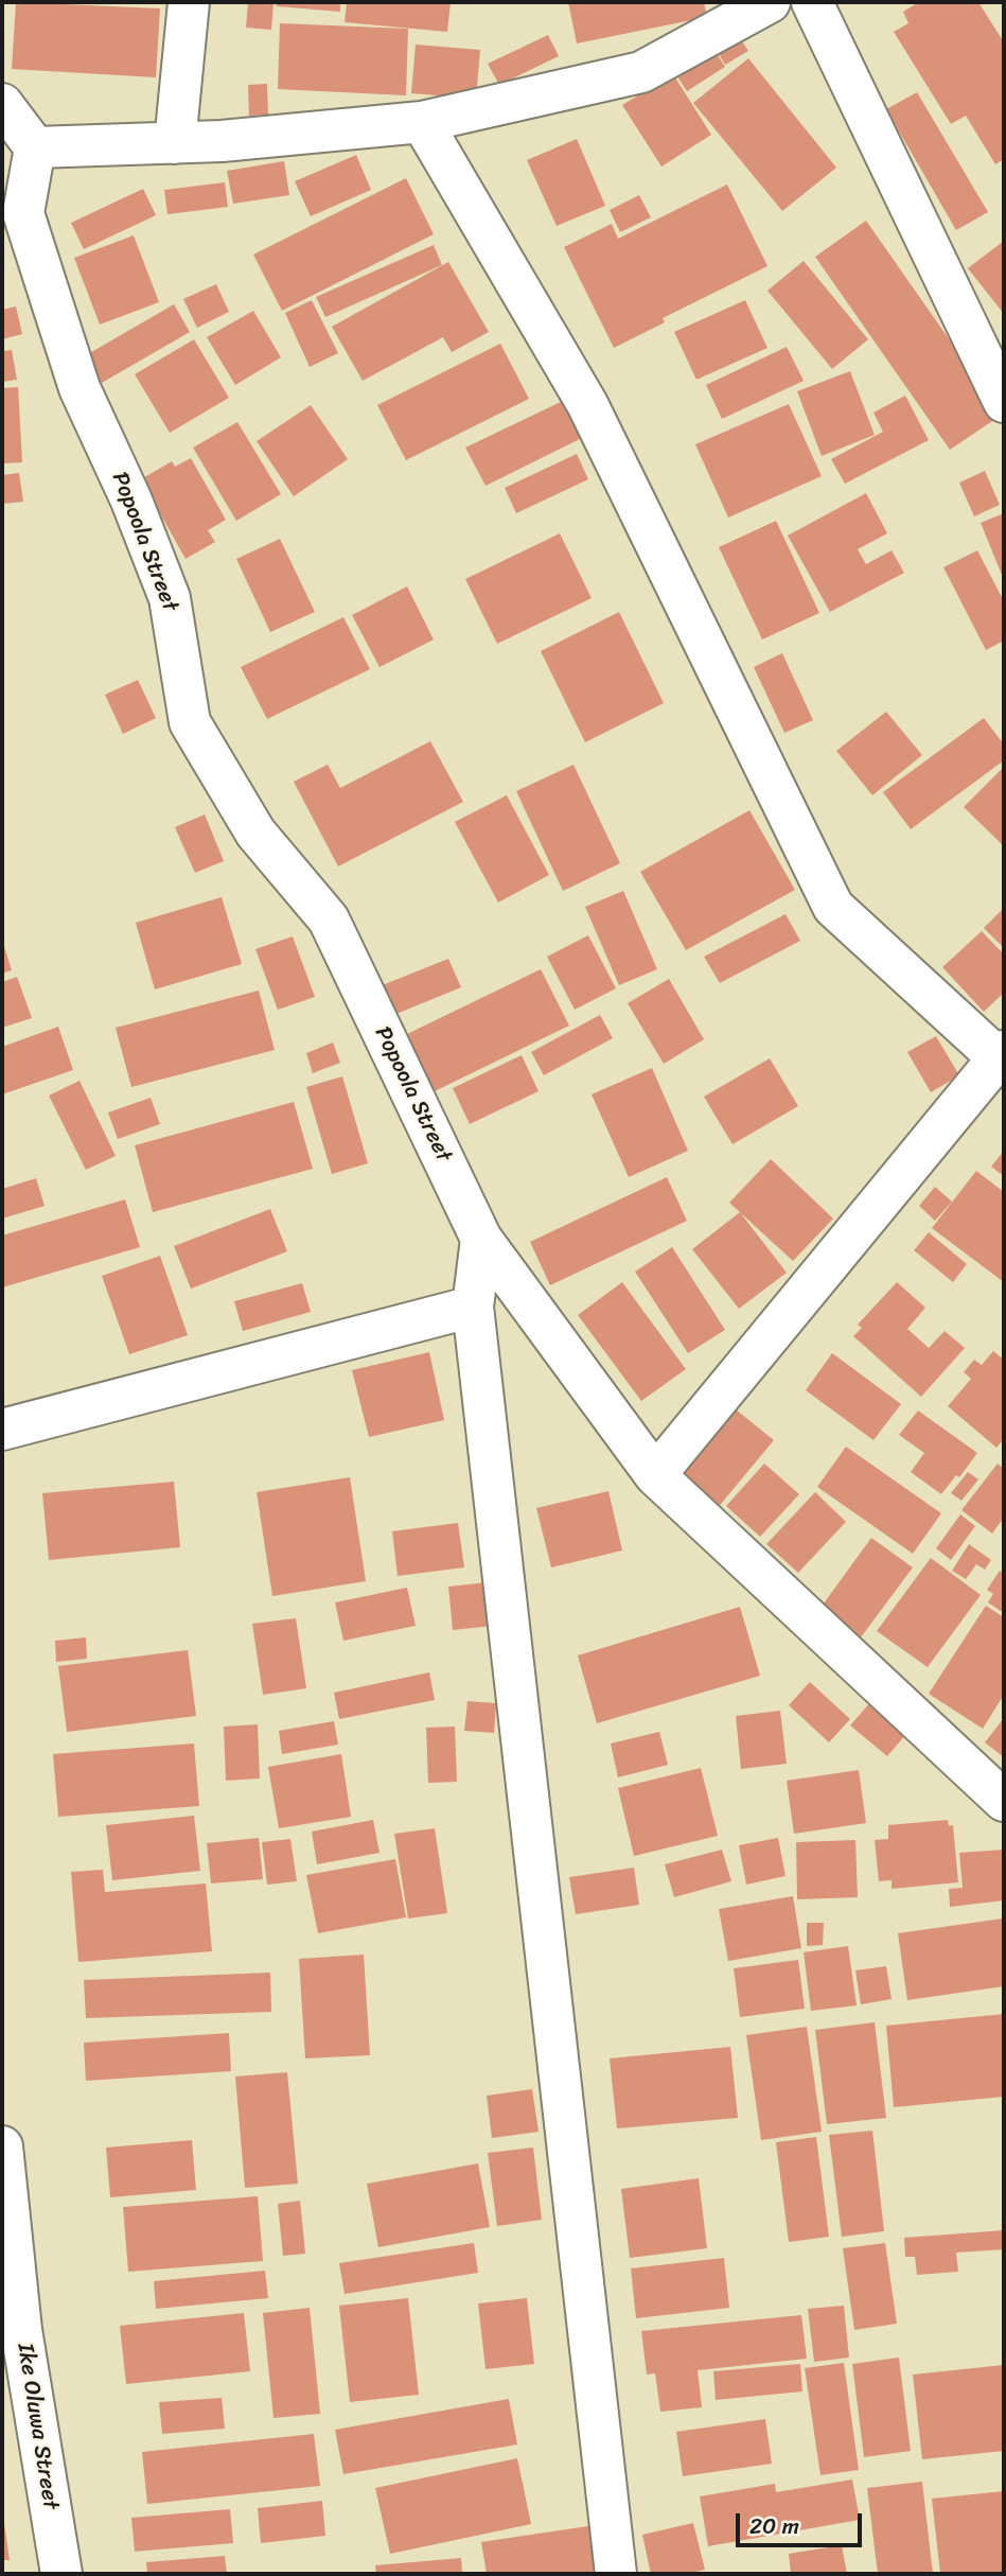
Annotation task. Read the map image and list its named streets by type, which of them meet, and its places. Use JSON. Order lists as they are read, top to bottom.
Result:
{
  "streets": {
    "street": ["Popoola Street", "Ike Oluwa Street"]
  },
  "scale_bar": "20 m"
}
